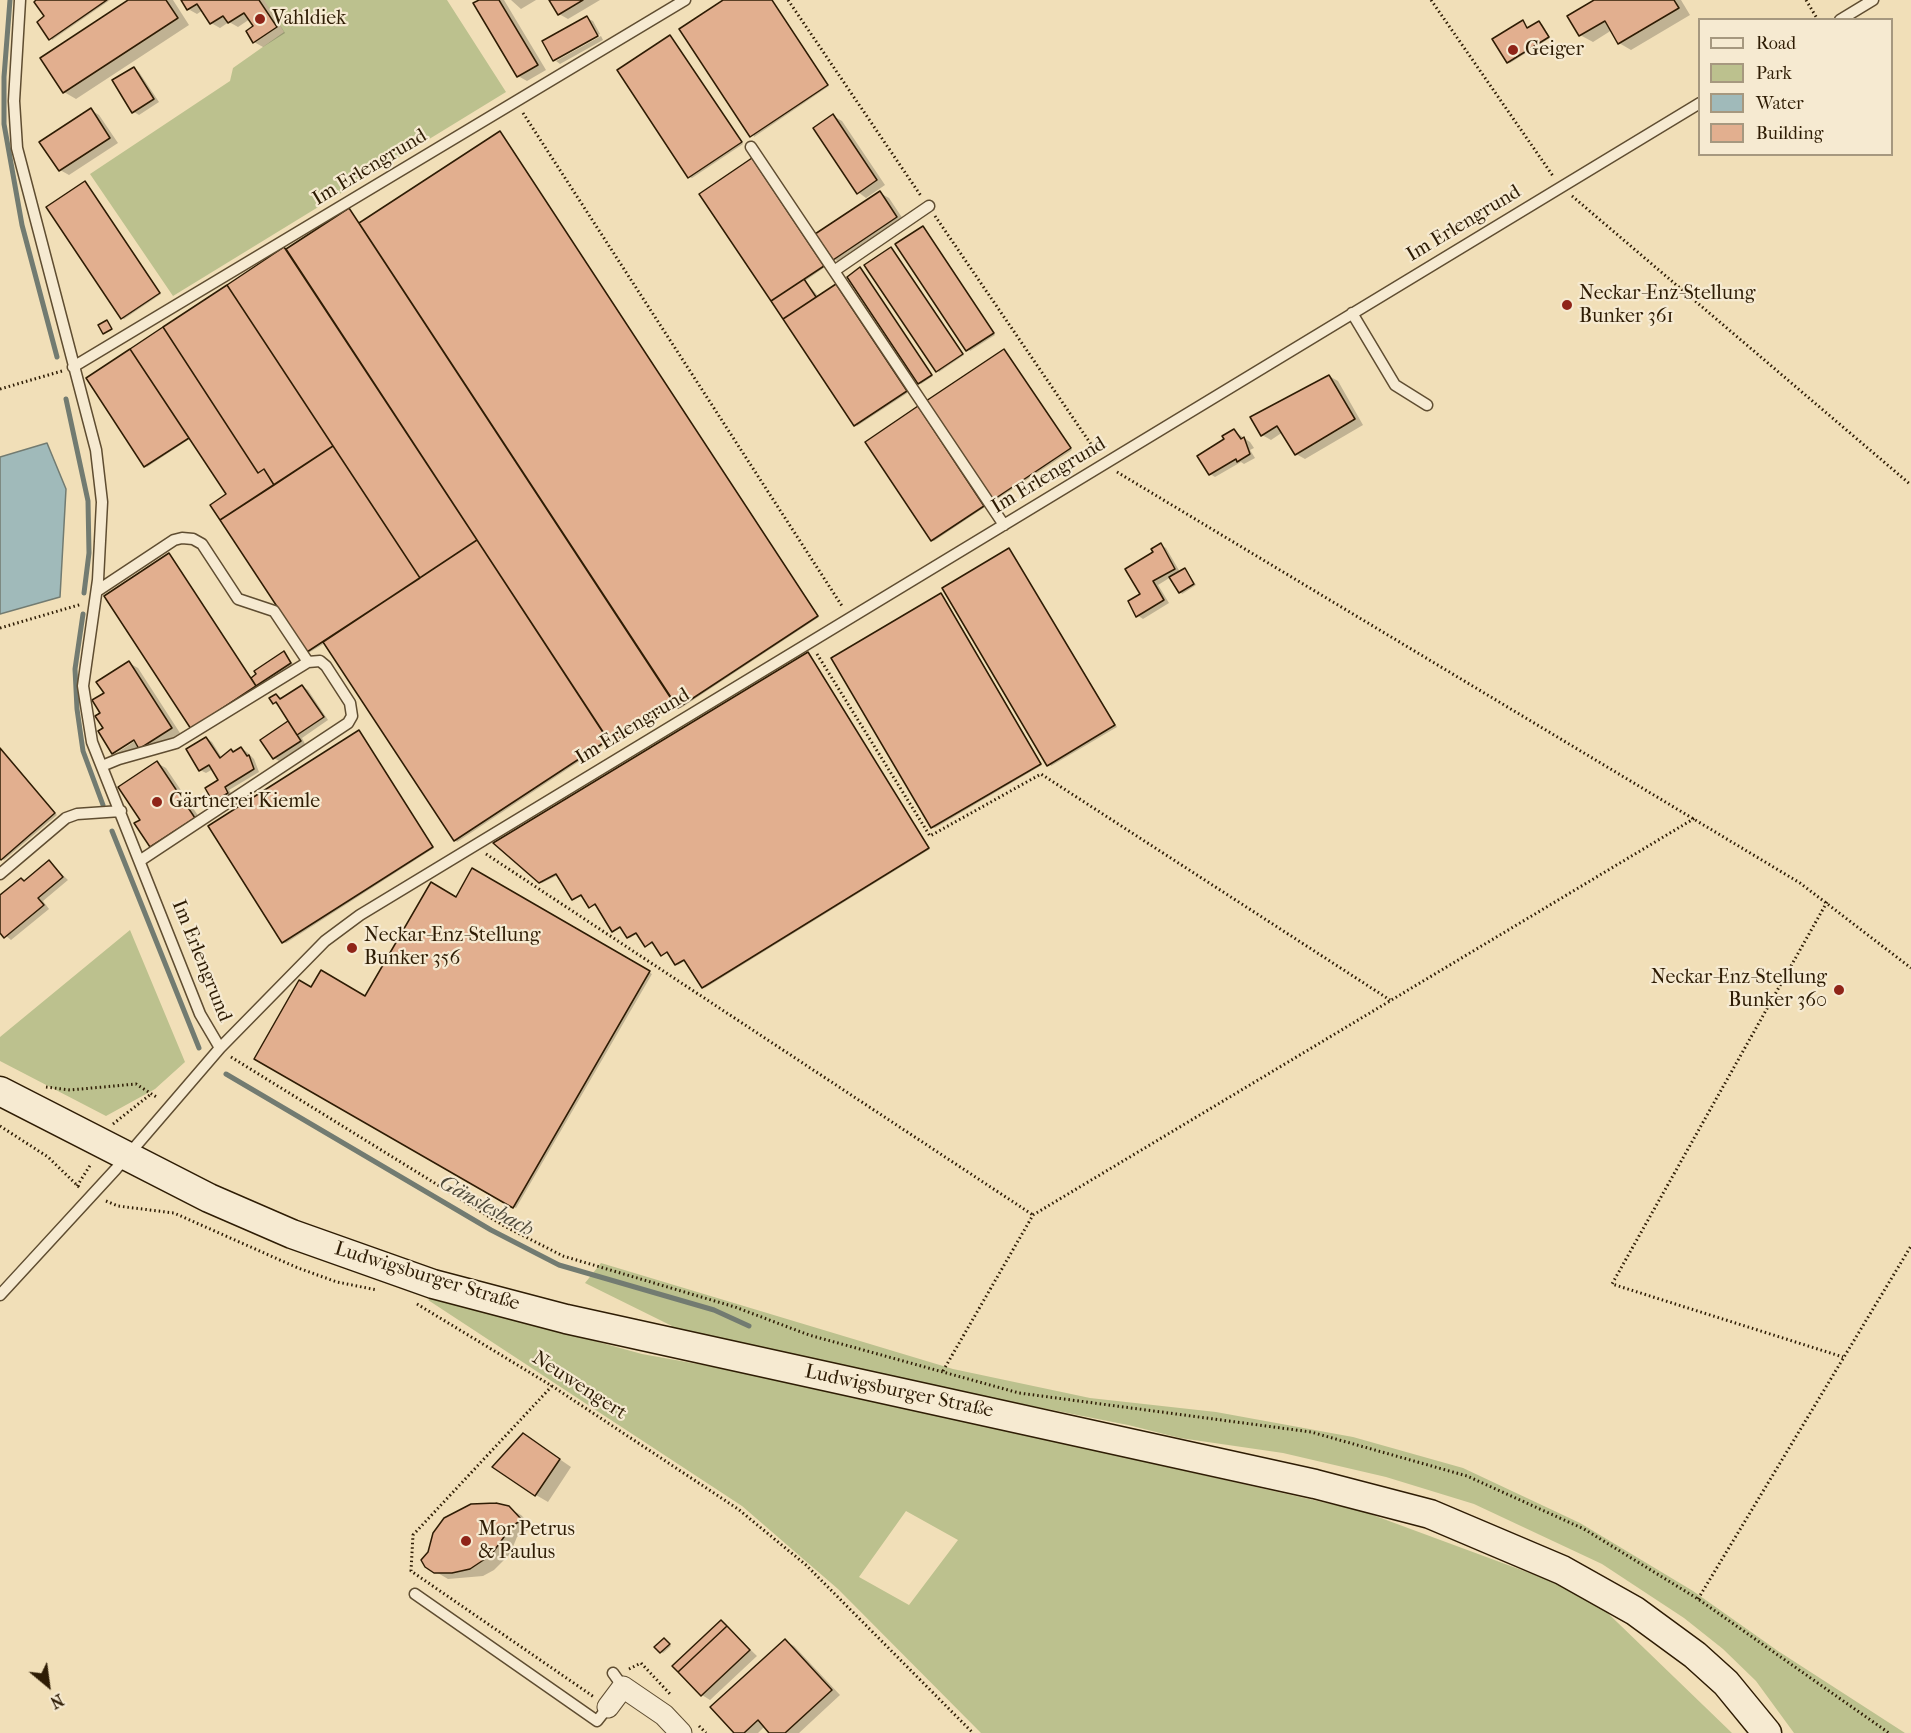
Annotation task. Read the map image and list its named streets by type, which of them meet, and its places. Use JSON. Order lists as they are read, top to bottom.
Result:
{
  "streets": {
    "main road": ["Ludwigsburger Straße"],
    "lane": ["Im Erlengrund"],
    "path": ["Neuwengert"]
  },
  "water": ["Gänslesbach"],
  "places": [
    "Vahldiek",
    "Geiger",
    "Neckar-Enz-Stellung Bunker 361",
    "Gärtnerei Kiemle",
    "Neckar-Enz-Stellung Bunker 356",
    "Neckar-Enz-Stellung Bunker 360",
    "Mor Petrus & Paulus"
  ],
  "legend": [
    "Road",
    "Park",
    "Water",
    "Building"
  ],
  "north": "bottom right"
}
